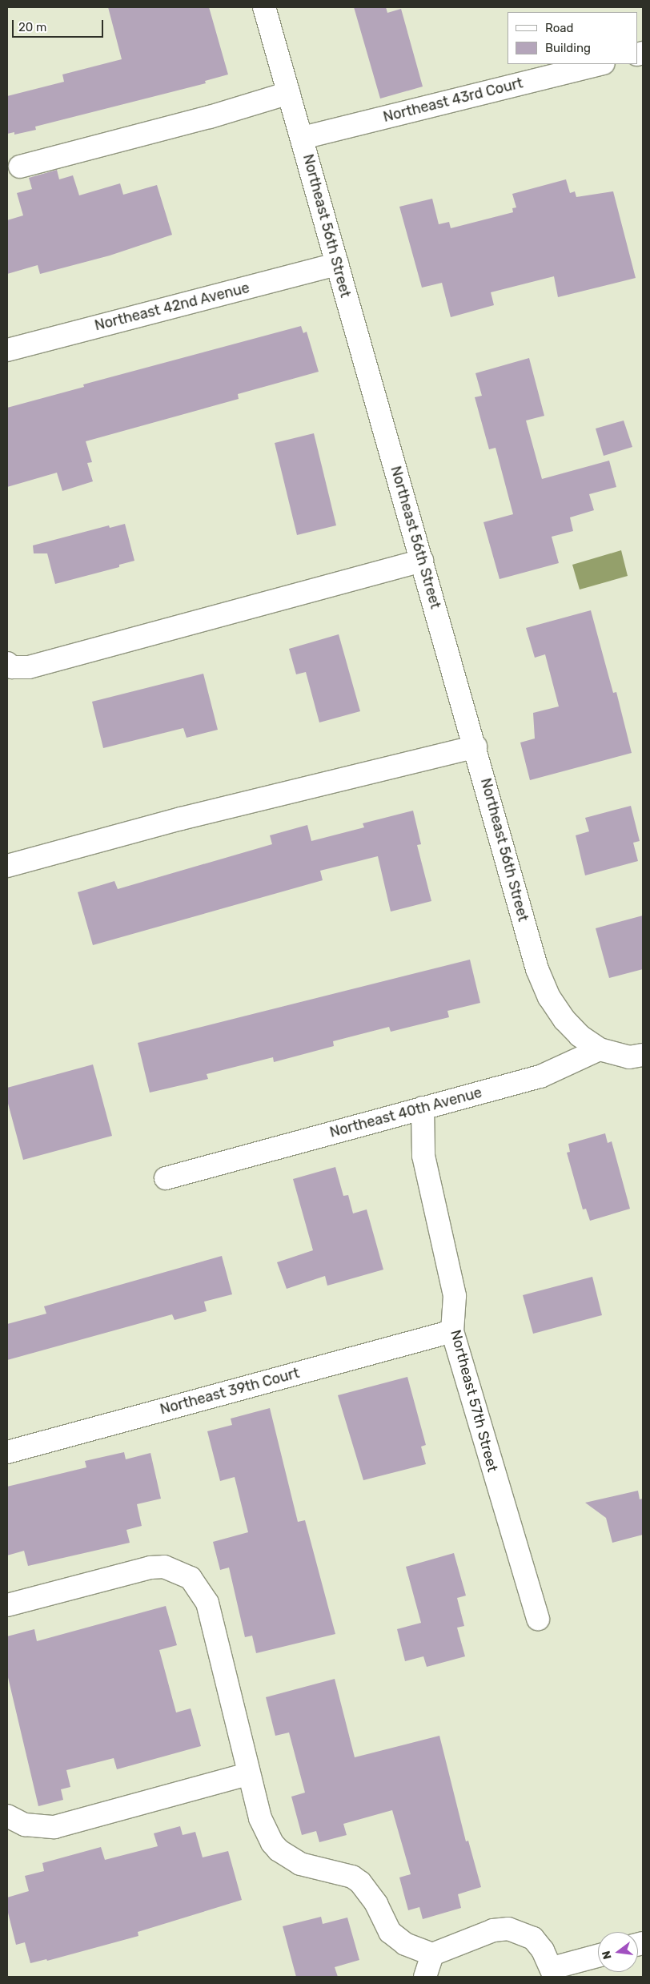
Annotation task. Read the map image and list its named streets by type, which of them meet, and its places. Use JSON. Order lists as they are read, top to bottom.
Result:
{
  "streets": {
    "street": [
      "Northeast 43rd Court",
      "Northeast 56th Street",
      "Northeast 42nd Avenue",
      "Northeast 40th Avenue",
      "Northeast 39th Court",
      "Northeast 57th Street"
    ]
  },
  "crossings": [
    ["Northeast 43rd Court", "Northeast 56th Street"],
    ["Northeast 56th Street", "Northeast 42nd Avenue"],
    ["Northeast 56th Street", "Northeast 40th Avenue"],
    ["Northeast 40th Avenue", "Northeast 57th Street"],
    ["Northeast 39th Court", "Northeast 57th Street"]
  ],
  "legend": ["Road", "Building"],
  "scale_bar": "20 m",
  "north": "left"
}
